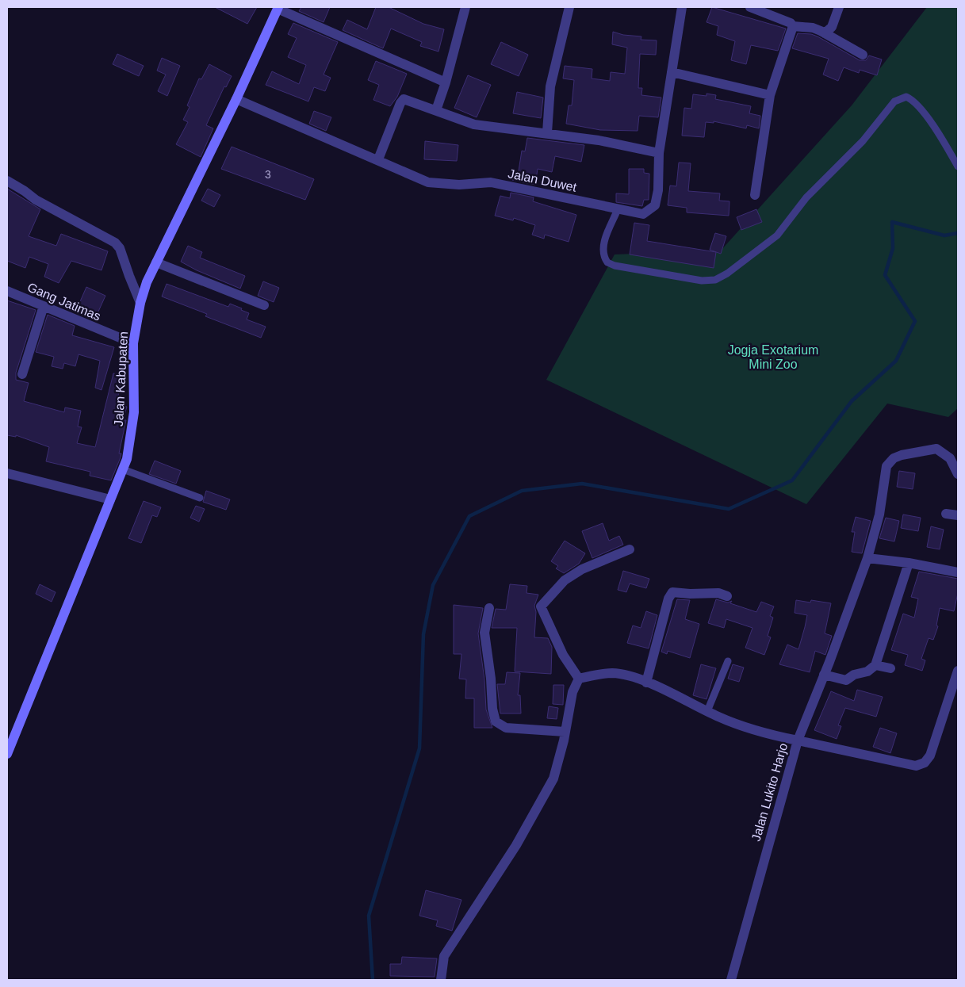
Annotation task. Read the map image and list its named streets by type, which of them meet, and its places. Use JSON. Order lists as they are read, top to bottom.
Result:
{
  "streets": {
    "main road": ["Jalan Kabupaten"],
    "street": ["Jalan Duwet", "Gang Jatimas", "Jalan Lukito Harjo"]
  },
  "crossings": [
    ["Jalan Duwet", "Jalan Kabupaten"],
    ["Gang Jatimas", "Jalan Kabupaten"]
  ],
  "parks": ["Jogja Exotarium Mini Zoo"],
  "house_numbers": ["3"]
}
